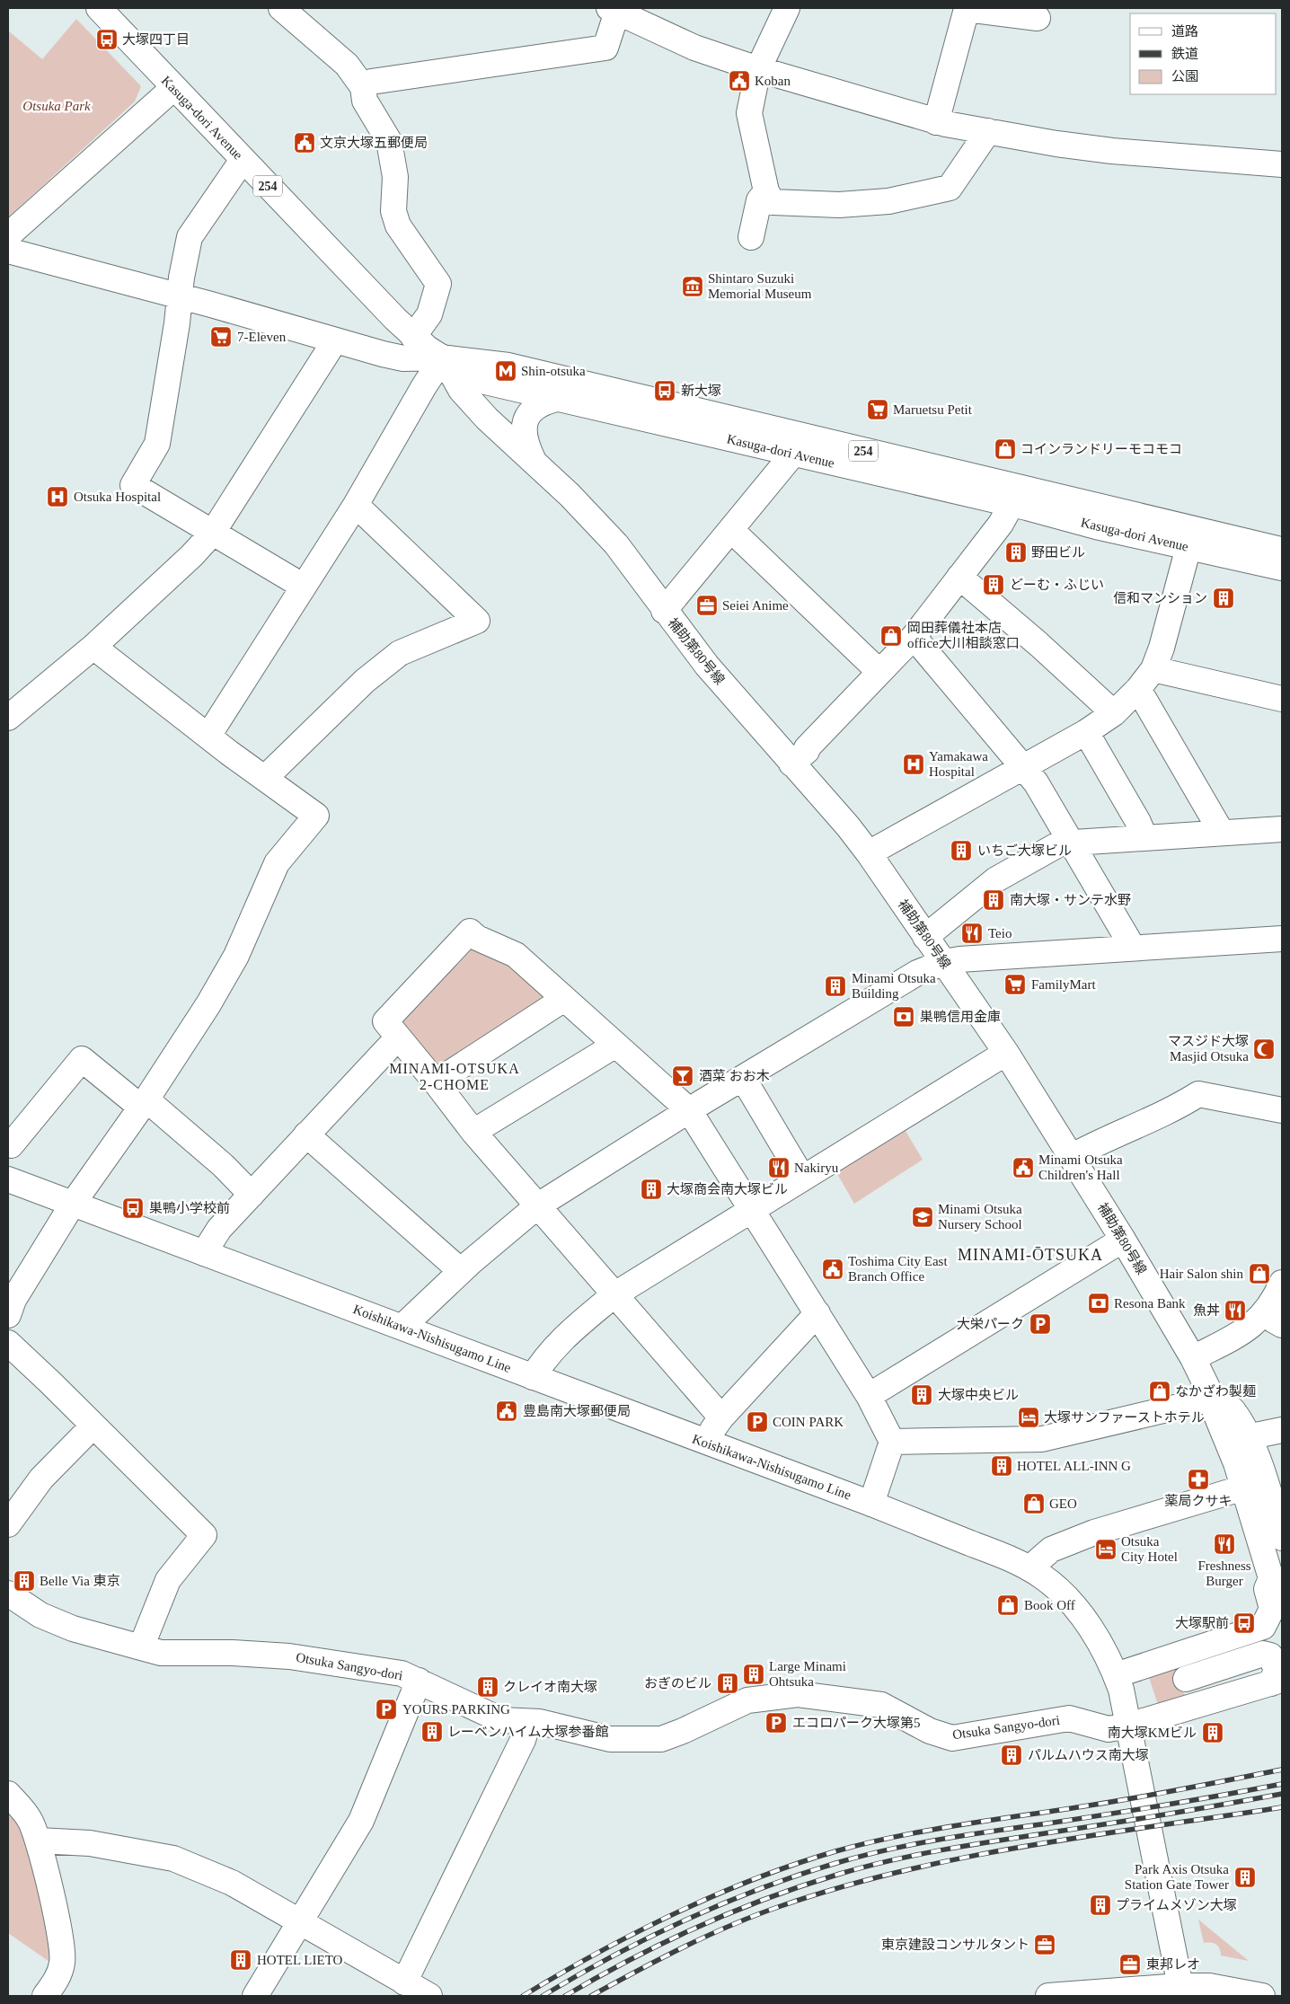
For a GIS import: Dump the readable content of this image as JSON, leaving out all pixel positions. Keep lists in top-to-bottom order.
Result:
{
  "streets": {
    "main road": [
      "Kasuga-dori Avenue",
      "254",
      "補助第80号線",
      "Koishikawa-Nishisugamo Line",
      "Otsuka Sangyo-dori"
    ]
  },
  "crossings": [
    ["Kasuga-dori Avenue", "補助第80号線"],
    ["Koishikawa-Nishisugamo Line", "Otsuka Sangyo-dori"]
  ],
  "districts": ["MINAMI-OTSUKA 2-CHOME", "MINAMI-ŌTSUKA"],
  "parks": ["Otsuka Park"],
  "places": {
    "bus stop": [
      "大塚四丁目",
      "新大塚",
      "巣鴨小学校前",
      "大塚駅前"
    ],
    "public building": [
      "Koban",
      "文京大塚五郵便局",
      "Minami Otsuka Children's Hall",
      "Toshima City East Branch Office",
      "豊島南大塚郵便局"
    ],
    "museum": ["Shintaro Suzuki Memorial Museum"],
    "supermarket": ["7-Eleven", "Maruetsu Petit", "FamilyMart"],
    "metro station": ["Shin-otsuka"],
    "shop": [
      "コインランドリーモコモコ",
      "岡田葬儀社本店 office大川相談窓口",
      "Hair Salon shin",
      "なかざわ製麺",
      "GEO",
      "Book Off"
    ],
    "hospital": ["Otsuka Hospital", "Yamakawa Hospital"],
    "building": [
      "野田ビル",
      "どーむ・ふじい",
      "信和マンション",
      "いちご大塚ビル",
      "南大塚・サンテ水野",
      "Minami Otsuka Building",
      "大塚商会南大塚ビル",
      "大塚中央ビル",
      "HOTEL ALL-INN G",
      "Belle Via 東京",
      "Large Minami Ohtsuka",
      "おぎのビル",
      "クレイオ南大塚",
      "レーベンハイム大塚参番館",
      "南大塚KMビル",
      "パルムハウス南大塚",
      "Park Axis Otsuka Station Gate Tower",
      "プライムメゾン大塚",
      "HOTEL LIETO"
    ],
    "office": ["Seiei Anime", "東京建設コンサルタント", "東邦レオ"],
    "restaurant": [
      "Teio",
      "Nakiryu",
      "魚丼",
      "Freshness Burger"
    ],
    "bank": ["巣鴨信用金庫", "Resona Bank"],
    "mosque": ["マスジド大塚 Masjid Otsuka"],
    "bar": ["酒菜 おお木"],
    "school or university": ["Minami Otsuka Nursery School"],
    "parking": [
      "大栄パーク",
      "COIN PARK",
      "YOURS PARKING",
      "エコロパーク大塚第5"
    ],
    "hotel": ["大塚サンファーストホテル", "Otsuka City Hotel"],
    "pharmacy": ["薬局クサキ"]
  },
  "legend": ["道路", "鉄道", "公園"]
}
